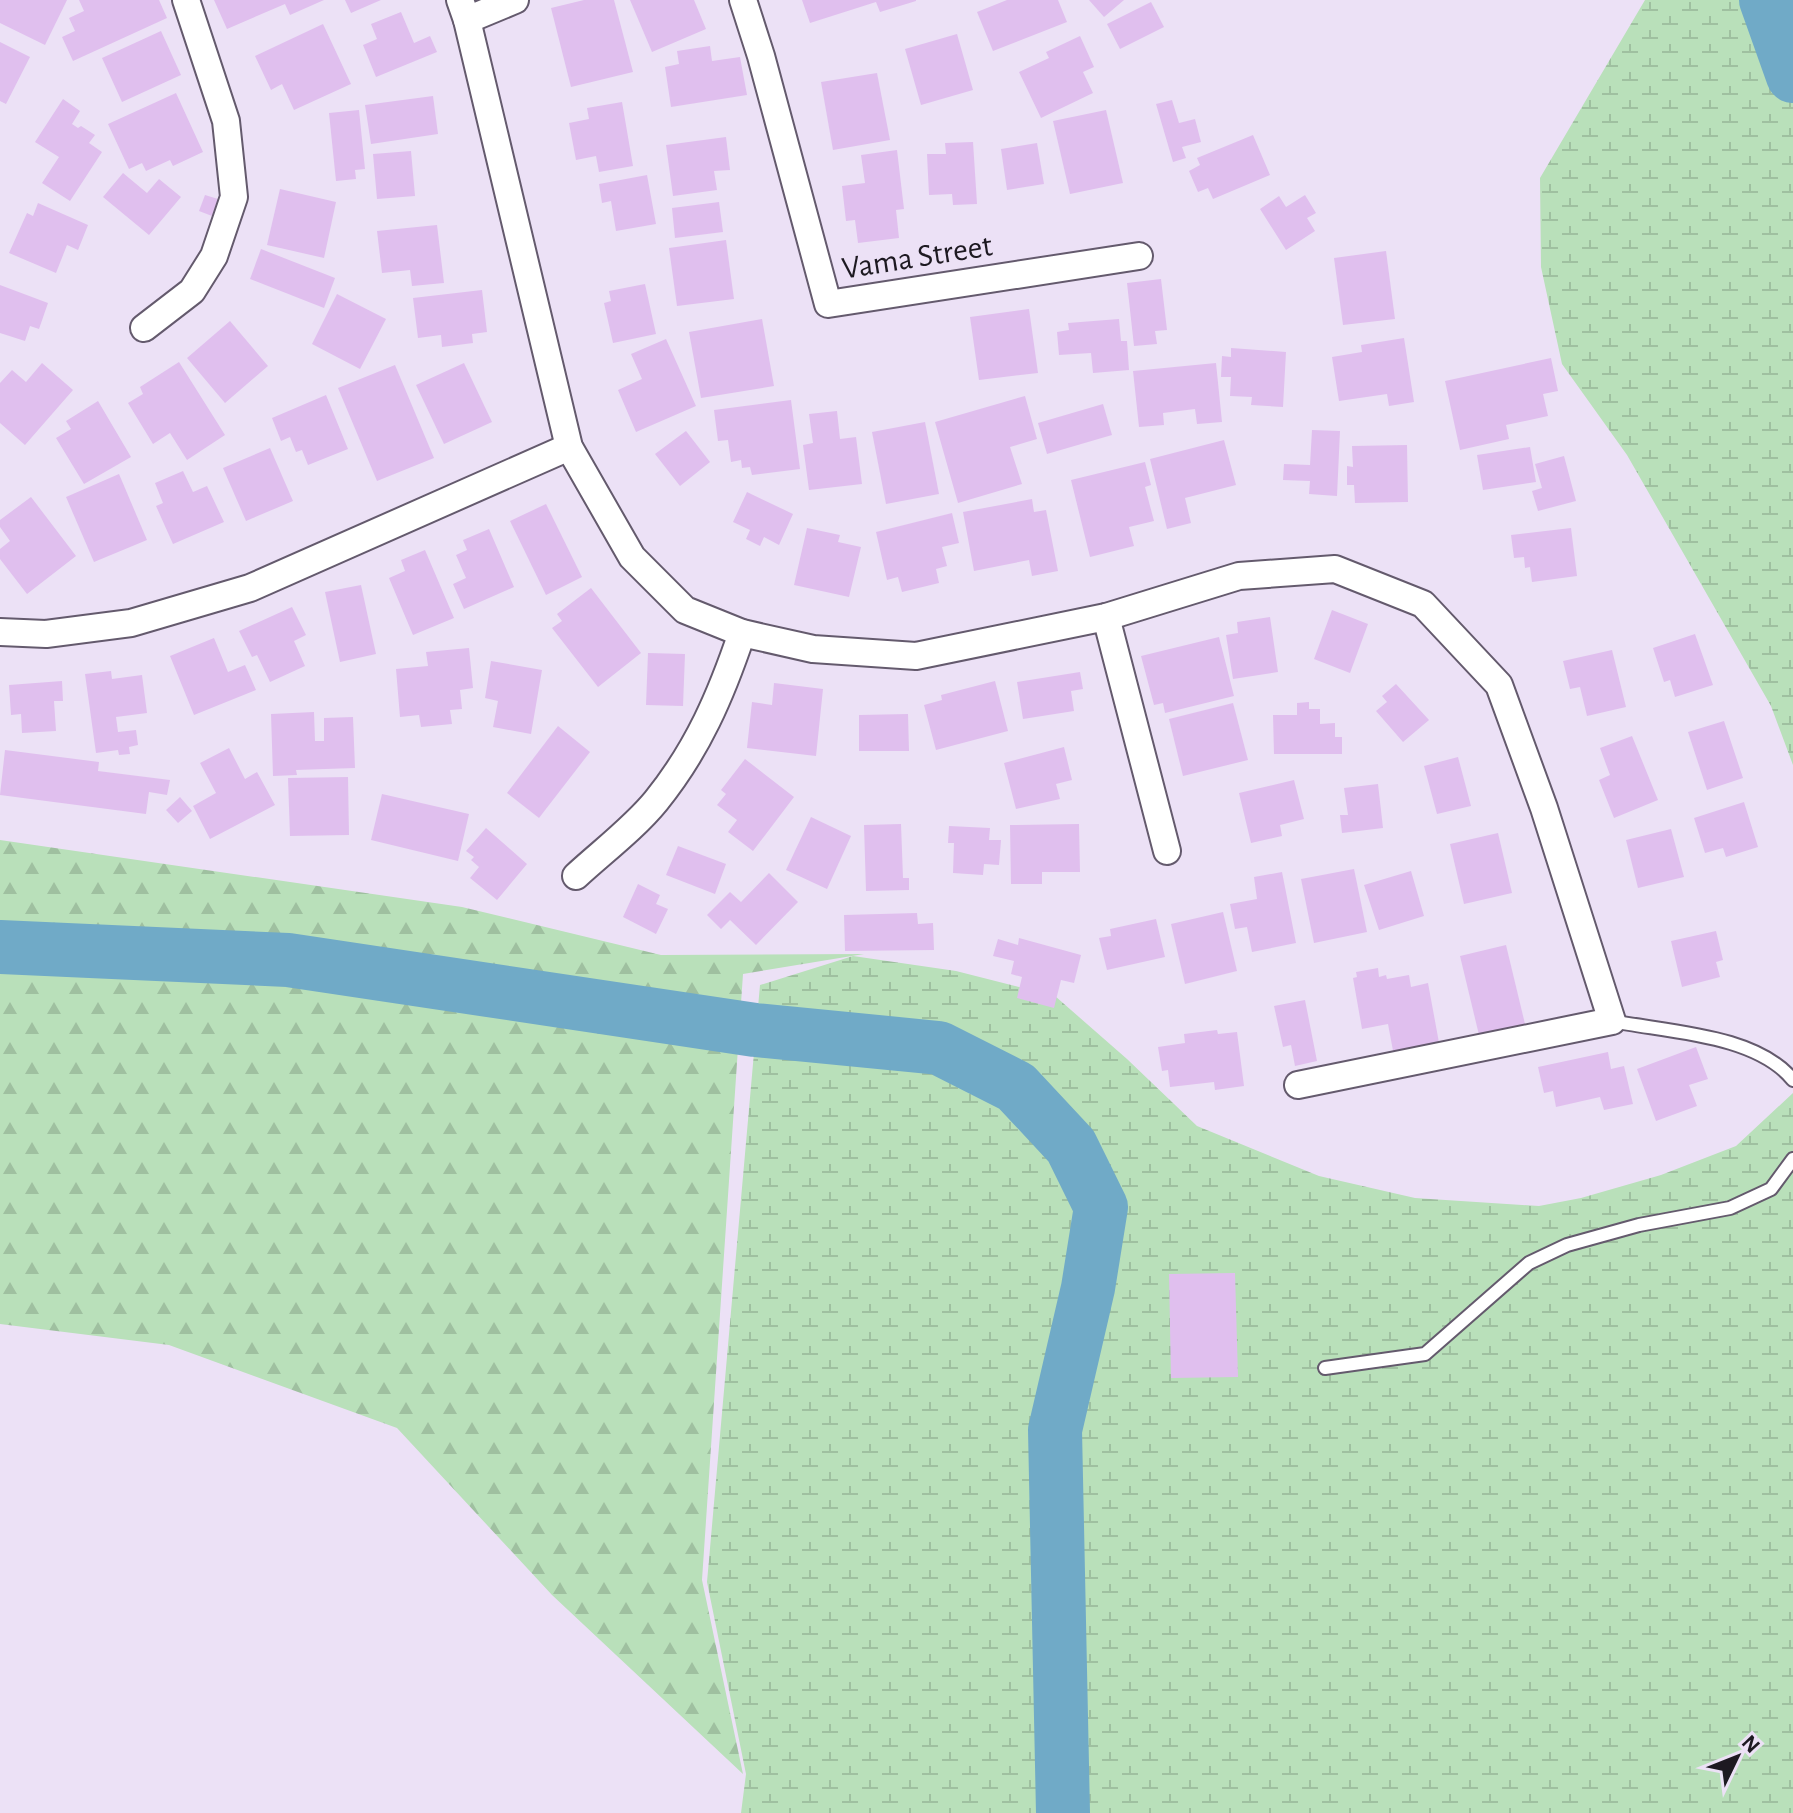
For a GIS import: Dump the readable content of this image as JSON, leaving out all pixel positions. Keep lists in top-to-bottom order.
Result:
{
  "streets": {
    "street": ["Vama Street"]
  },
  "north": "top right"
}
